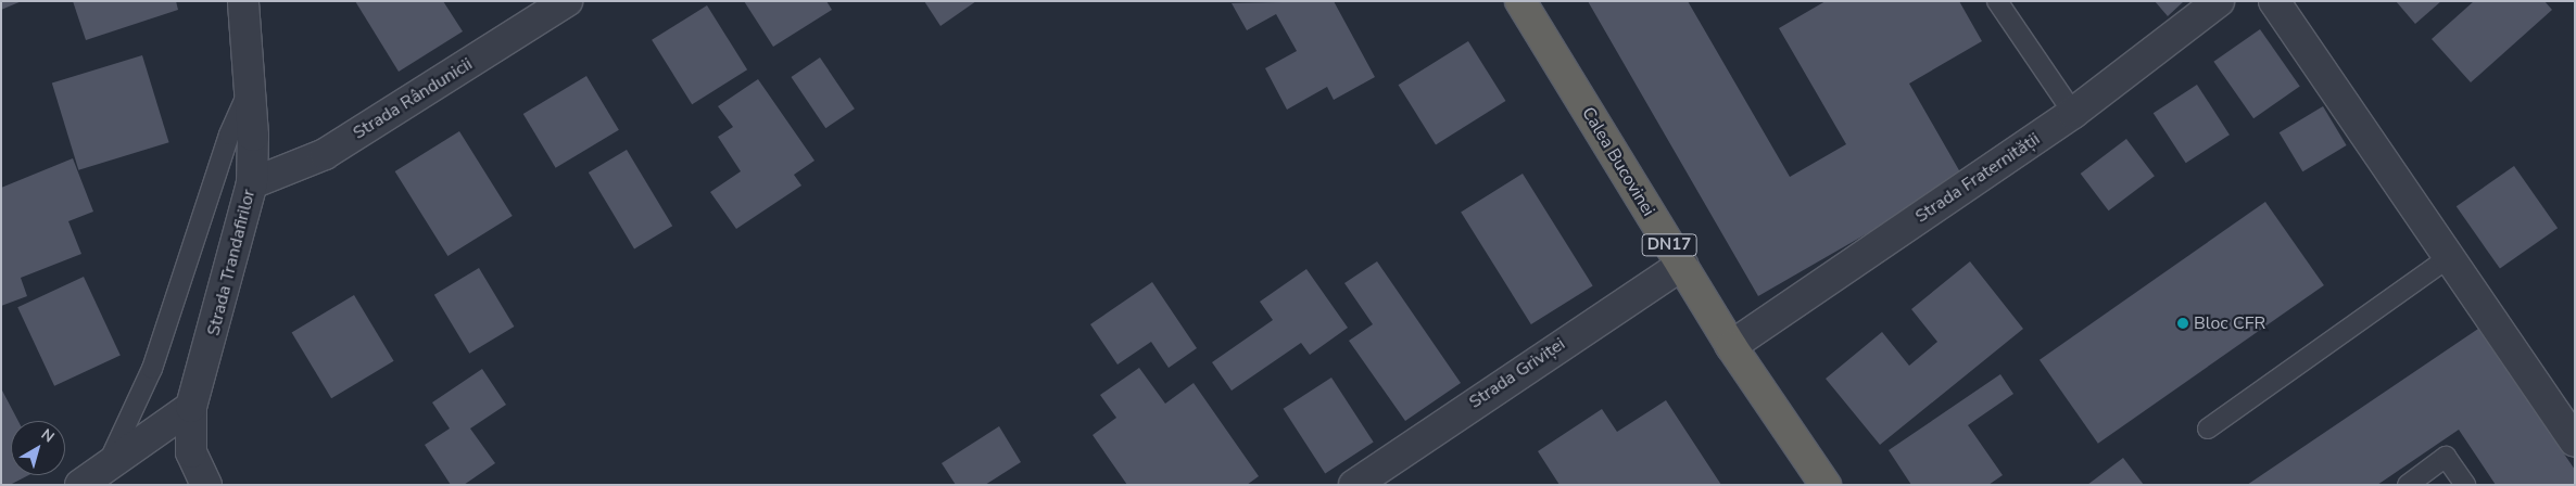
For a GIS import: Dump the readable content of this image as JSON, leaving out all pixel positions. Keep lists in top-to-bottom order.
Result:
{
  "streets": {
    "highway": ["Calea Bucovinei", "DN17"],
    "street": [
      "Strada Rândunicii",
      "Strada Fraternității",
      "Strada Trandafirilor",
      "Strada Griviței"
    ]
  },
  "crossings": [
    ["Strada Rândunicii", "Strada Trandafirilor"],
    ["Calea Bucovinei", "Strada Fraternității"],
    ["Calea Bucovinei", "Strada Griviței"]
  ],
  "places": ["Bloc CFR"],
  "north": "top right"
}
